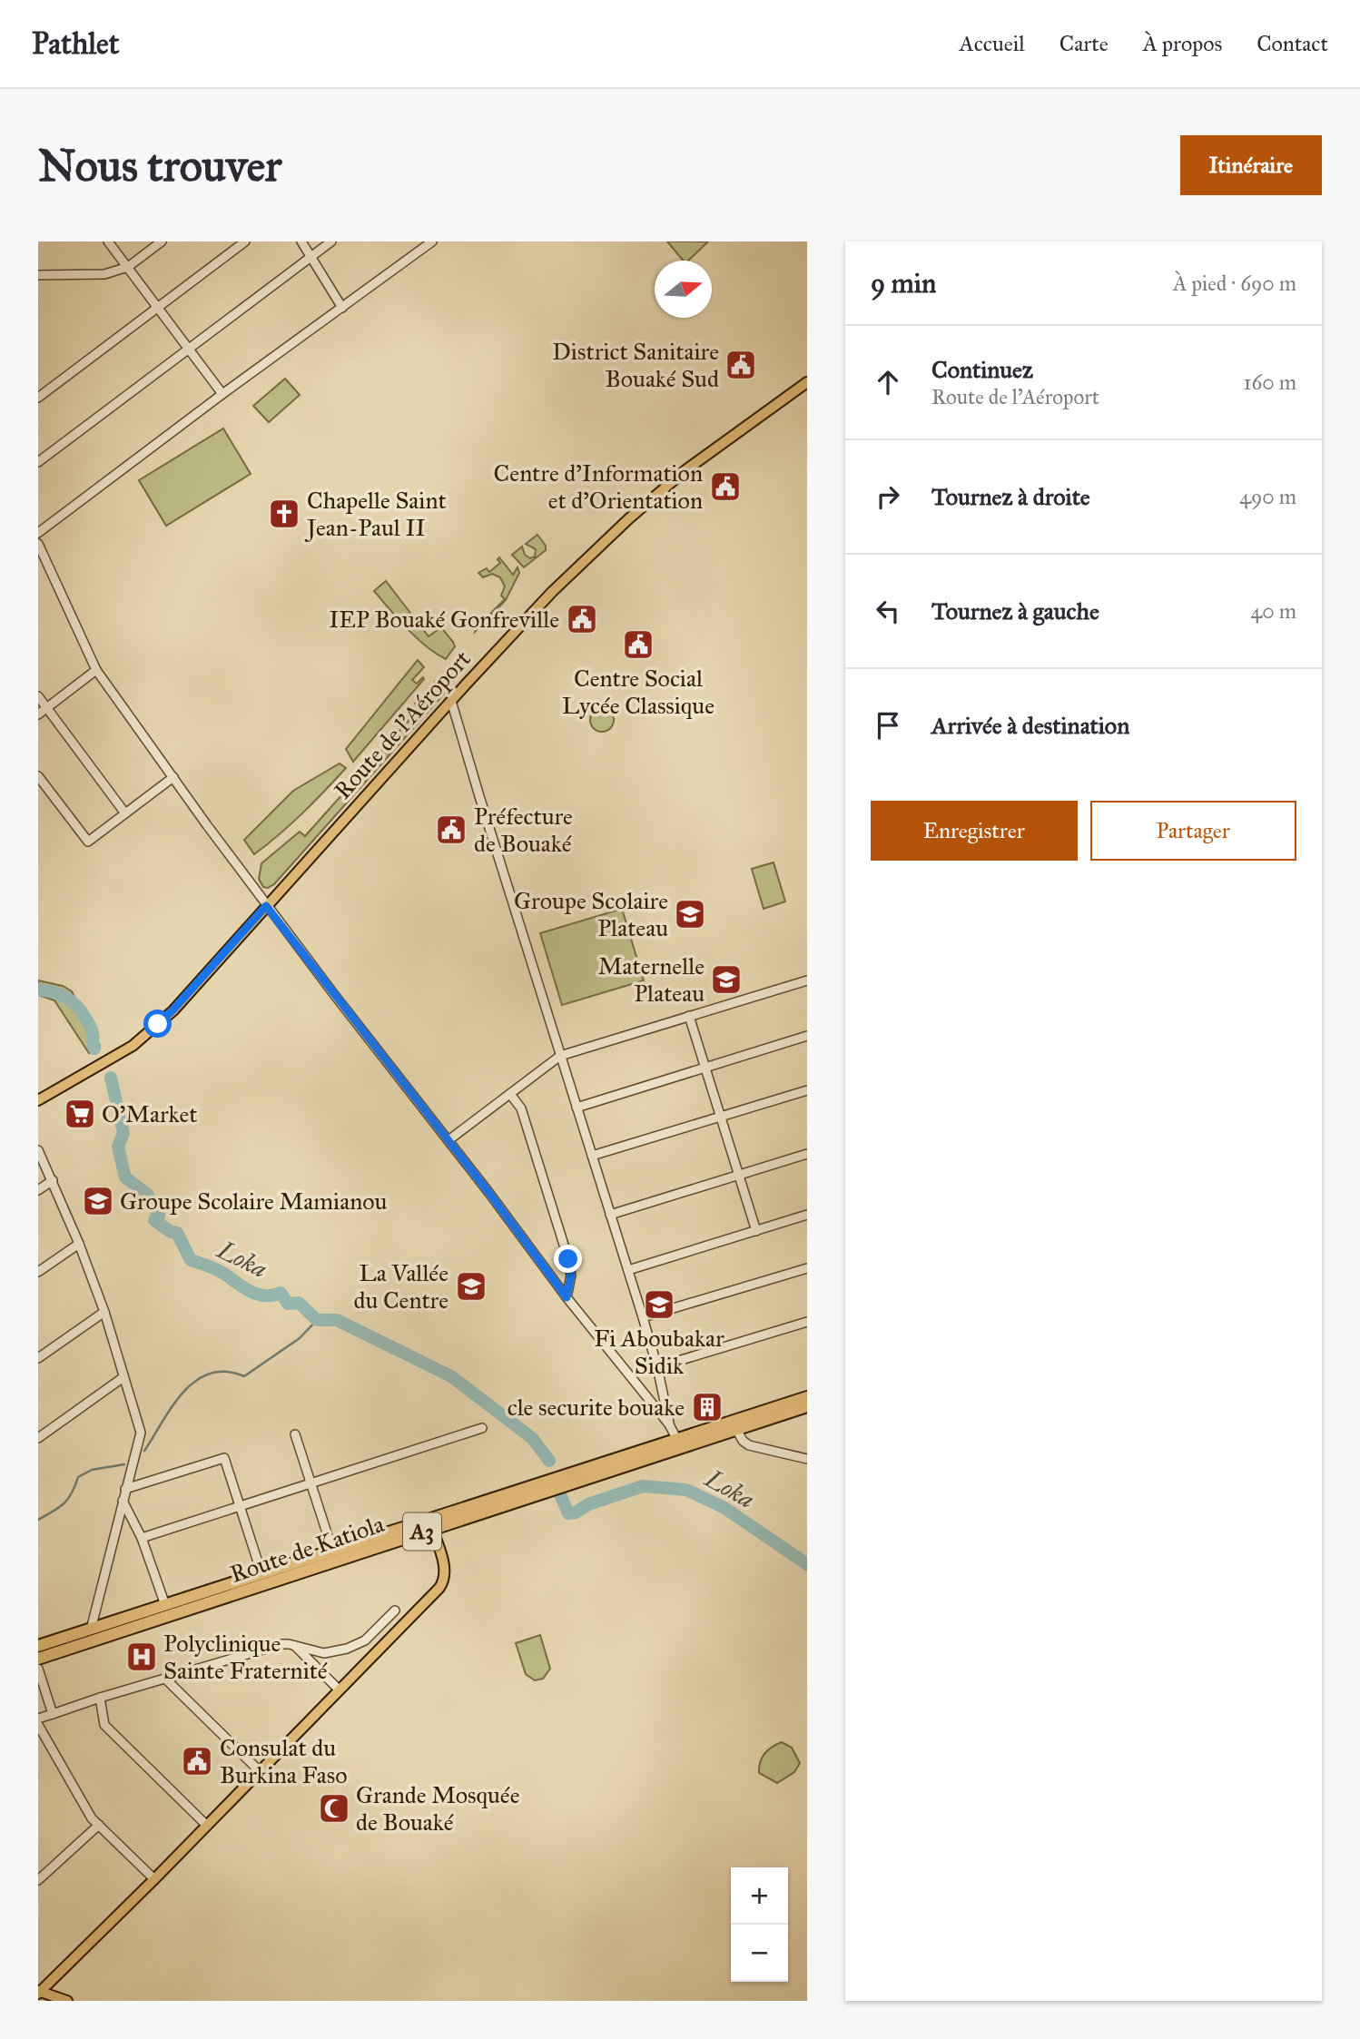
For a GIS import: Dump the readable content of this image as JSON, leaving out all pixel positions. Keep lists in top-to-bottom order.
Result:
{
  "streets": {
    "highway": ["A3", "Route de Katiola"],
    "main road": ["Route de l'Aéroport"]
  },
  "water": ["Loka"],
  "places": {
    "public building": [
      "District Sanitaire Bouaké Sud",
      "Centre d'Information et d'Orientation",
      "IEP Bouaké Gonfreville",
      "Centre Social Lycée Classique",
      "Préfecture de Bouaké",
      "Consulat du Burkina Faso"
    ],
    "church": ["Chapelle Saint Jean-Paul II"],
    "school or university": [
      "Groupe Scolaire Plateau",
      "Maternelle Plateau",
      "Groupe Scolaire Mamianou",
      "La Vallée du Centre",
      "Fi Aboubakar Sidik"
    ],
    "supermarket": ["O'Market"],
    "building": ["cle securite bouake"],
    "hospital": ["Polyclinique Sainte Fraternité"],
    "mosque": ["Grande Mosquée de Bouaké"]
  },
  "north": "right",
  "page": {
    "header": "Pathlet",
    "nav": [
      "Accueil",
      "Carte",
      "À propos",
      "Contact"
    ],
    "buttons": [
      "Itinéraire",
      ["Enregistrer", "Partager"]
    ],
    "title": "Nous trouver",
    "heading": ["9 min", "À pied · 690 m"],
    "list": [
      ["Continuez", "Route de l'Aéroport", "160 m"],
      ["Tournez à droite", "490 m"],
      ["Tournez à gauche", "40 m"],
      "Arrivée à destination"
    ],
    "map_buttons": ["+", "−"]
  }
}
